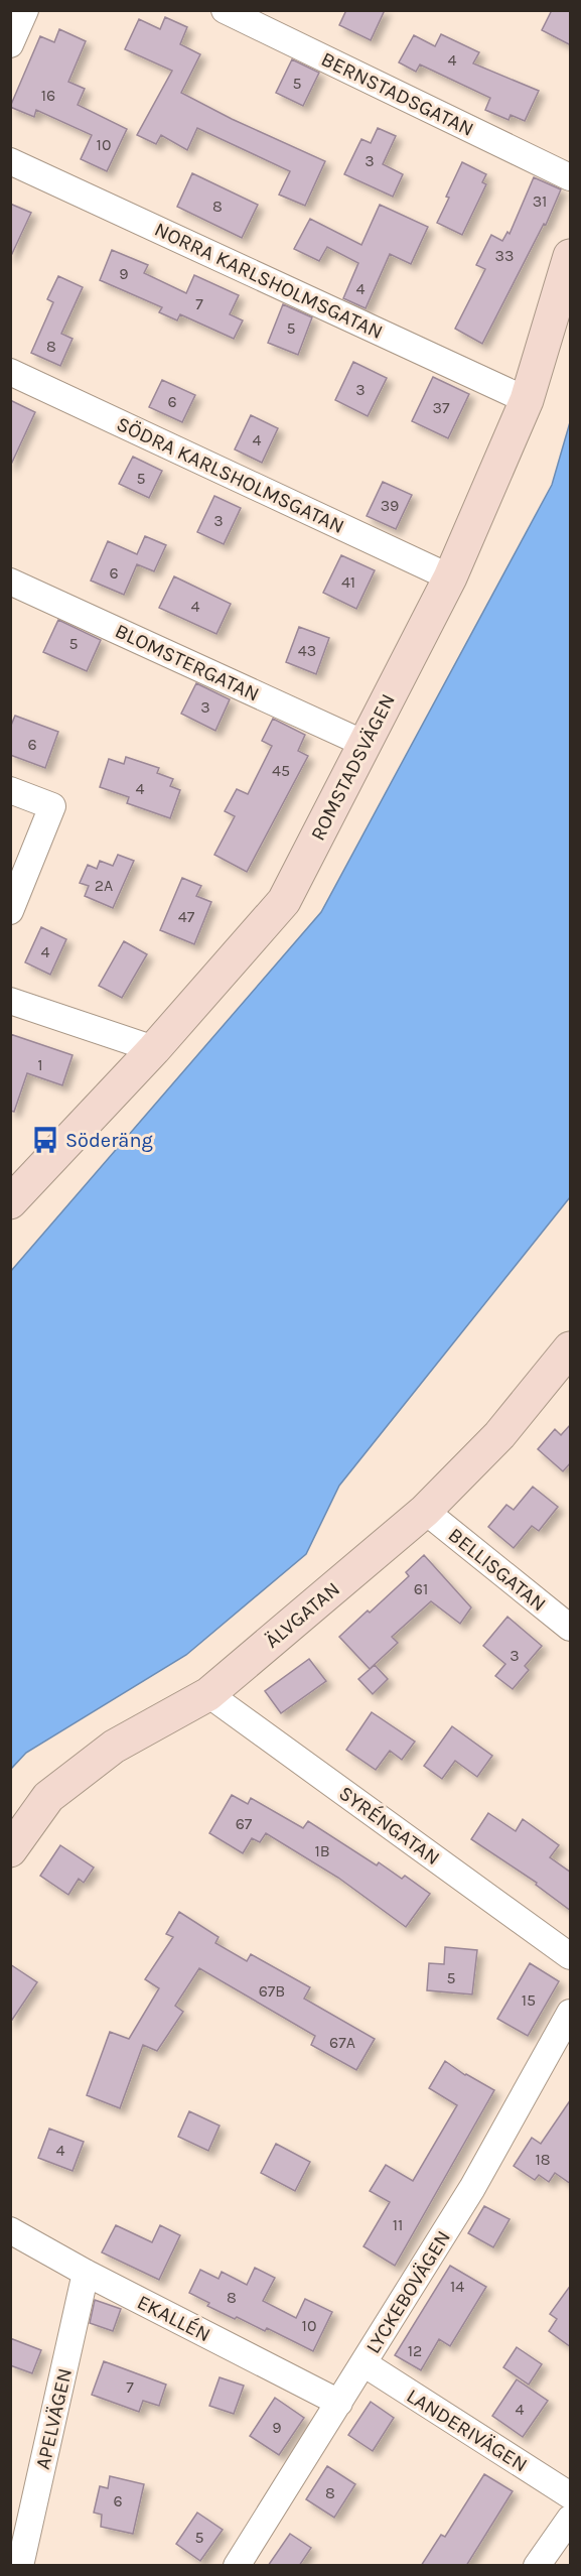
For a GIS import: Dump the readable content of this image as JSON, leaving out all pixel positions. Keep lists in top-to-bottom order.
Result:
{
  "streets": {
    "street": [
      "BERNSTADSGATAN",
      "NORRA KARLSHOLMSGATAN",
      "SÖDRA KARLSHOLMSGATAN",
      "BLOMSTERGATAN",
      "ROMSTADSVÄGEN",
      "BELLISGATAN",
      "ÄLVGATAN",
      "SYRÉNGATAN",
      "LYCKEBOVÄGEN",
      "EKALLÉN",
      "APELVÄGEN",
      "LANDERIVÄGEN"
    ]
  },
  "crossings": [
    ["NORRA KARLSHOLMSGATAN", "ROMSTADSVÄGEN"],
    ["SÖDRA KARLSHOLMSGATAN", "ROMSTADSVÄGEN"],
    ["BLOMSTERGATAN", "ROMSTADSVÄGEN"],
    ["BELLISGATAN", "ÄLVGATAN"],
    ["ÄLVGATAN", "SYRÉNGATAN"],
    ["LYCKEBOVÄGEN", "EKALLÉN"],
    ["LYCKEBOVÄGEN", "LANDERIVÄGEN"],
    ["EKALLÉN", "APELVÄGEN"]
  ],
  "places": {
    "bus stop": ["Söderäng"]
  },
  "house_numbers": [
    "4",
    "5",
    "16",
    "10",
    "3",
    "31",
    "8",
    "33",
    "9",
    "4",
    "7",
    "5",
    "8",
    "3",
    "6",
    "37",
    "4",
    "5",
    "39",
    "3",
    "6",
    "41",
    "4",
    "5",
    "43",
    "3",
    "6",
    "45",
    "4",
    "2A",
    "47",
    "4",
    "1",
    "61",
    "3",
    "67",
    "1B",
    "5",
    "67B",
    "15",
    "67A",
    "4",
    "18",
    "11",
    "14",
    "8",
    "10",
    "12",
    "7",
    "4",
    "9",
    "8",
    "6",
    "5"
  ]
}
